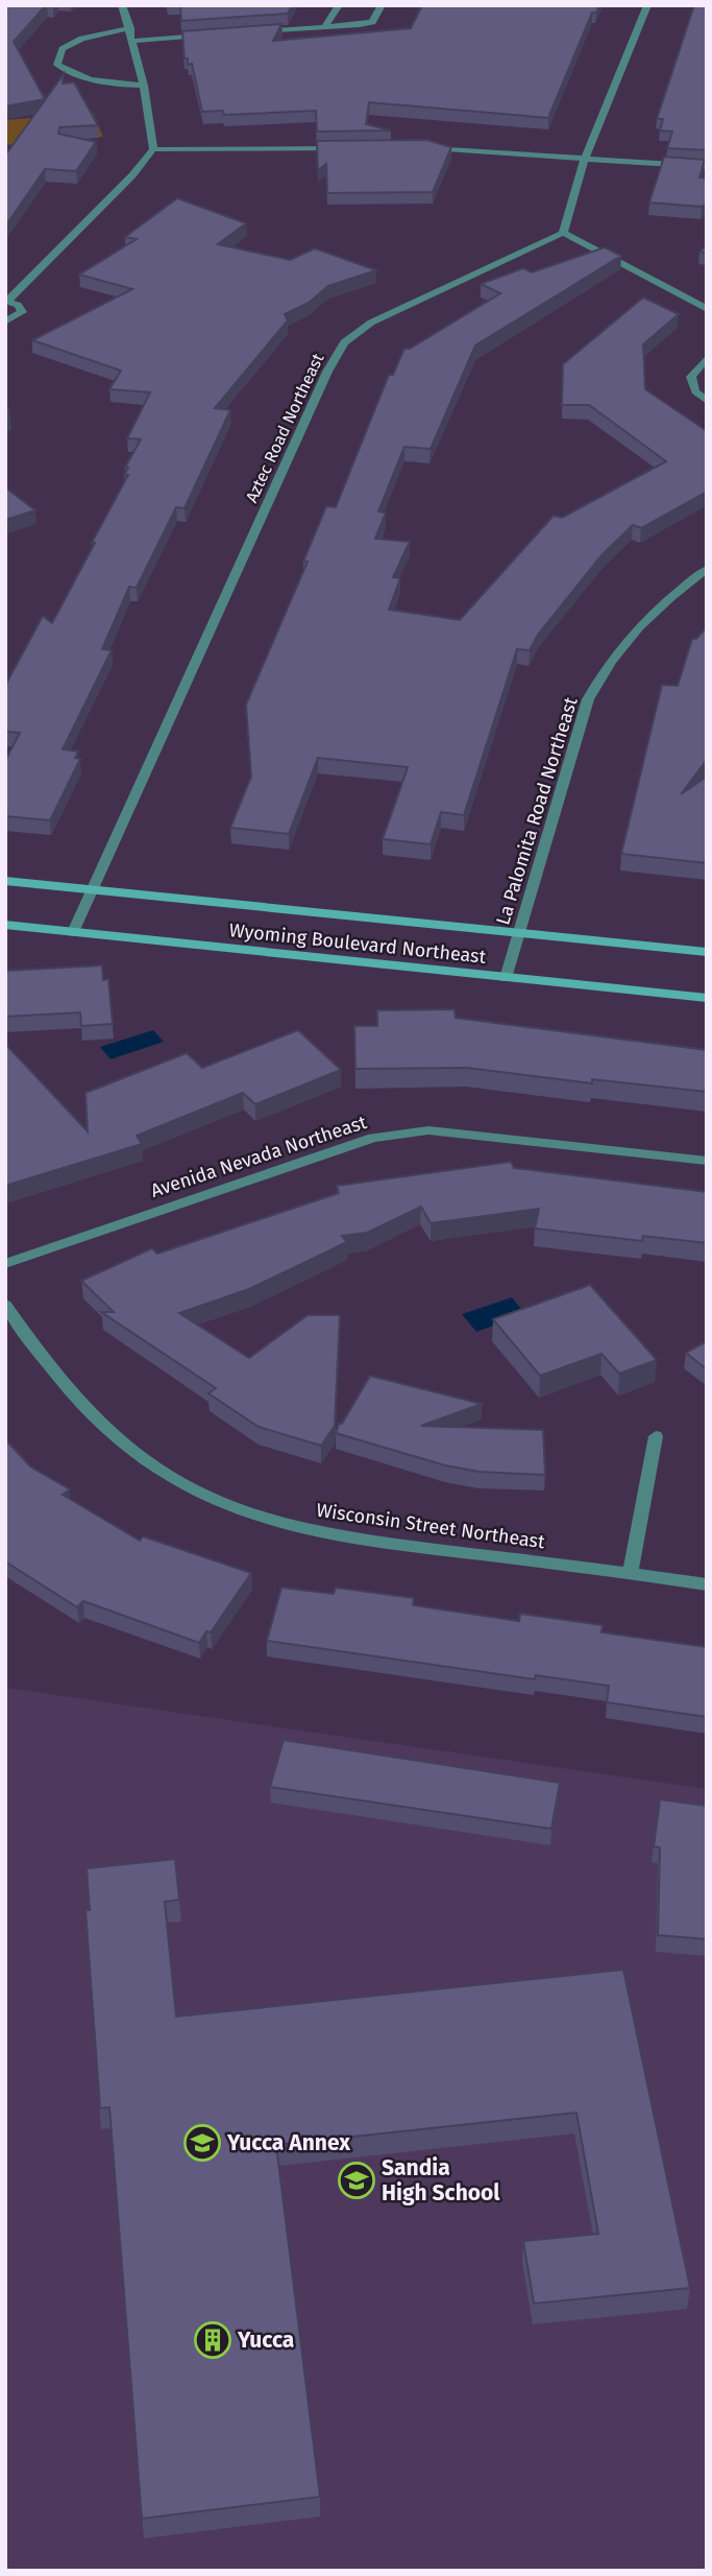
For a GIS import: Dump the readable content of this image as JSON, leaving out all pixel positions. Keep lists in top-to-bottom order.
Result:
{
  "streets": {
    "main road": ["Wyoming Boulevard Northeast"],
    "street": [
      "Aztec Road Northeast",
      "La Palomita Road Northeast",
      "Avenida Nevada Northeast",
      "Wisconsin Street Northeast"
    ]
  },
  "crossings": [
    ["Aztec Road Northeast", "Wyoming Boulevard Northeast"],
    ["La Palomita Road Northeast", "Wyoming Boulevard Northeast"]
  ],
  "places": {
    "school or university": ["Yucca Annex", "Sandia High School"],
    "building": ["Yucca"]
  }
}
